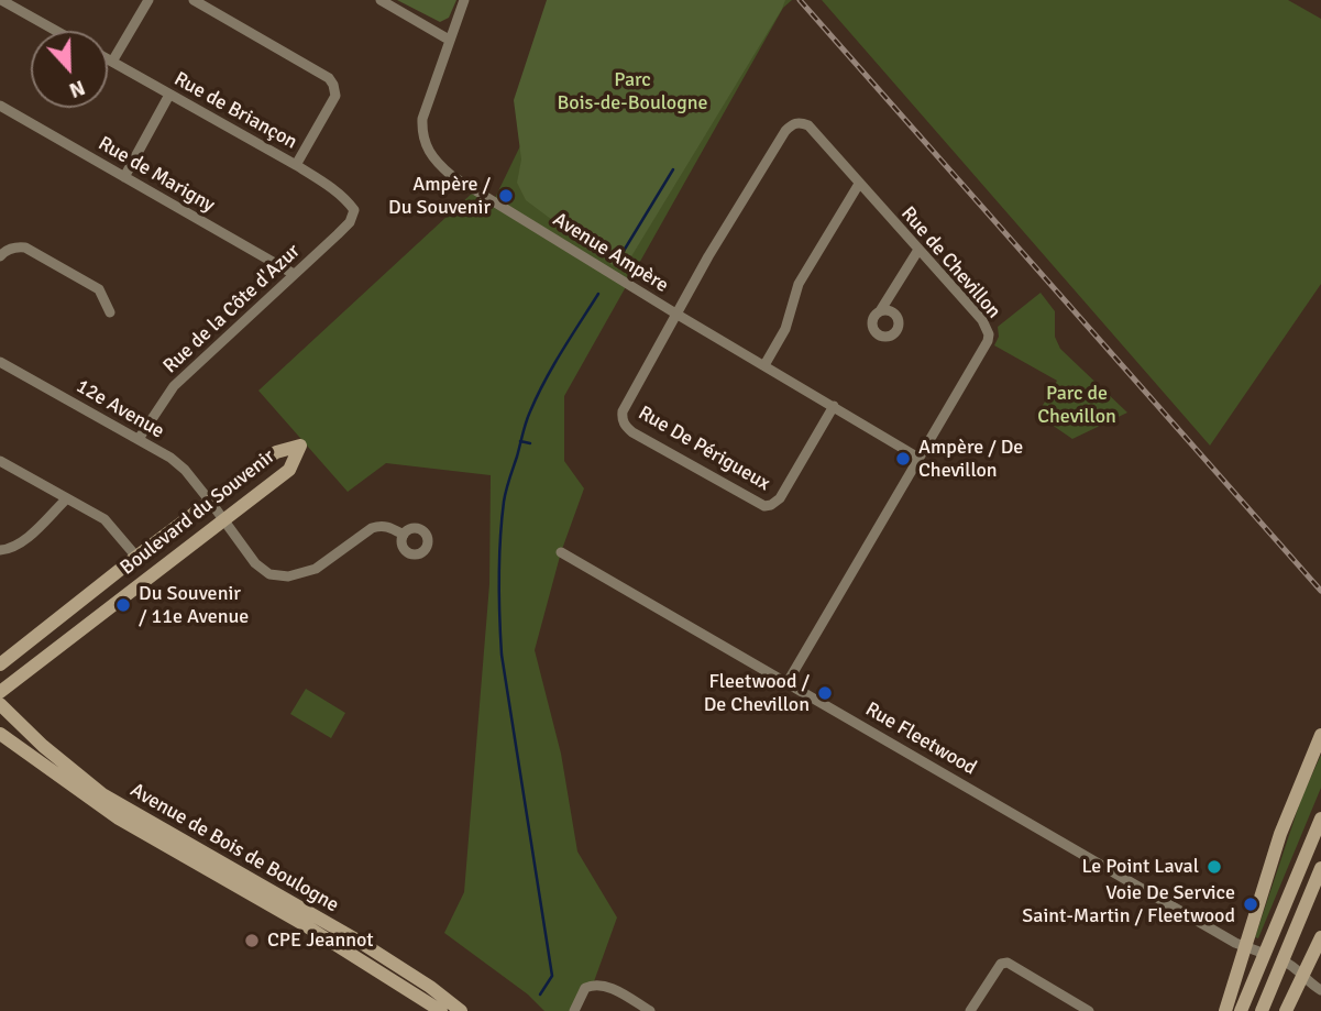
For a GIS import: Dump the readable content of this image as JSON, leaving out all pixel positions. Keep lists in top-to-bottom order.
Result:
{
  "streets": {
    "street": [
      "Rue de Briançon",
      "Rue de Marigny",
      "Avenue Ampère",
      "Rue de Chevillon",
      "Rue de la Côte d'Azur",
      "12e Avenue",
      "Rue De Périgueux",
      "Boulevard du Souvenir",
      "Rue Fleetwood",
      "Avenue de Bois de Boulogne"
    ]
  },
  "crossings": [
    ["Rue de Briançon", "Rue de la Côte d'Azur"],
    ["Rue de Marigny", "Rue de la Côte d'Azur"],
    ["Avenue Ampère", "Rue de Chevillon"],
    ["Avenue Ampère", "Rue De Périgueux"],
    ["Rue de Chevillon", "Rue De Périgueux"],
    ["Rue de Chevillon", "Rue Fleetwood"],
    ["Rue de la Côte d'Azur", "12e Avenue"],
    ["12e Avenue", "Boulevard du Souvenir"]
  ],
  "parks": ["Parc Bois-de-Boulogne", "Parc de Chevillon"],
  "places": [
    "Ampère / Du Souvenir",
    "Ampère / De Chevillon",
    "Du Souvenir / 11e Avenue",
    "Fleetwood / De Chevillon",
    "Le Point Laval",
    "Voie De Service Saint-Martin / Fleetwood",
    "CPE Jeannot"
  ],
  "north": "bottom"
}
